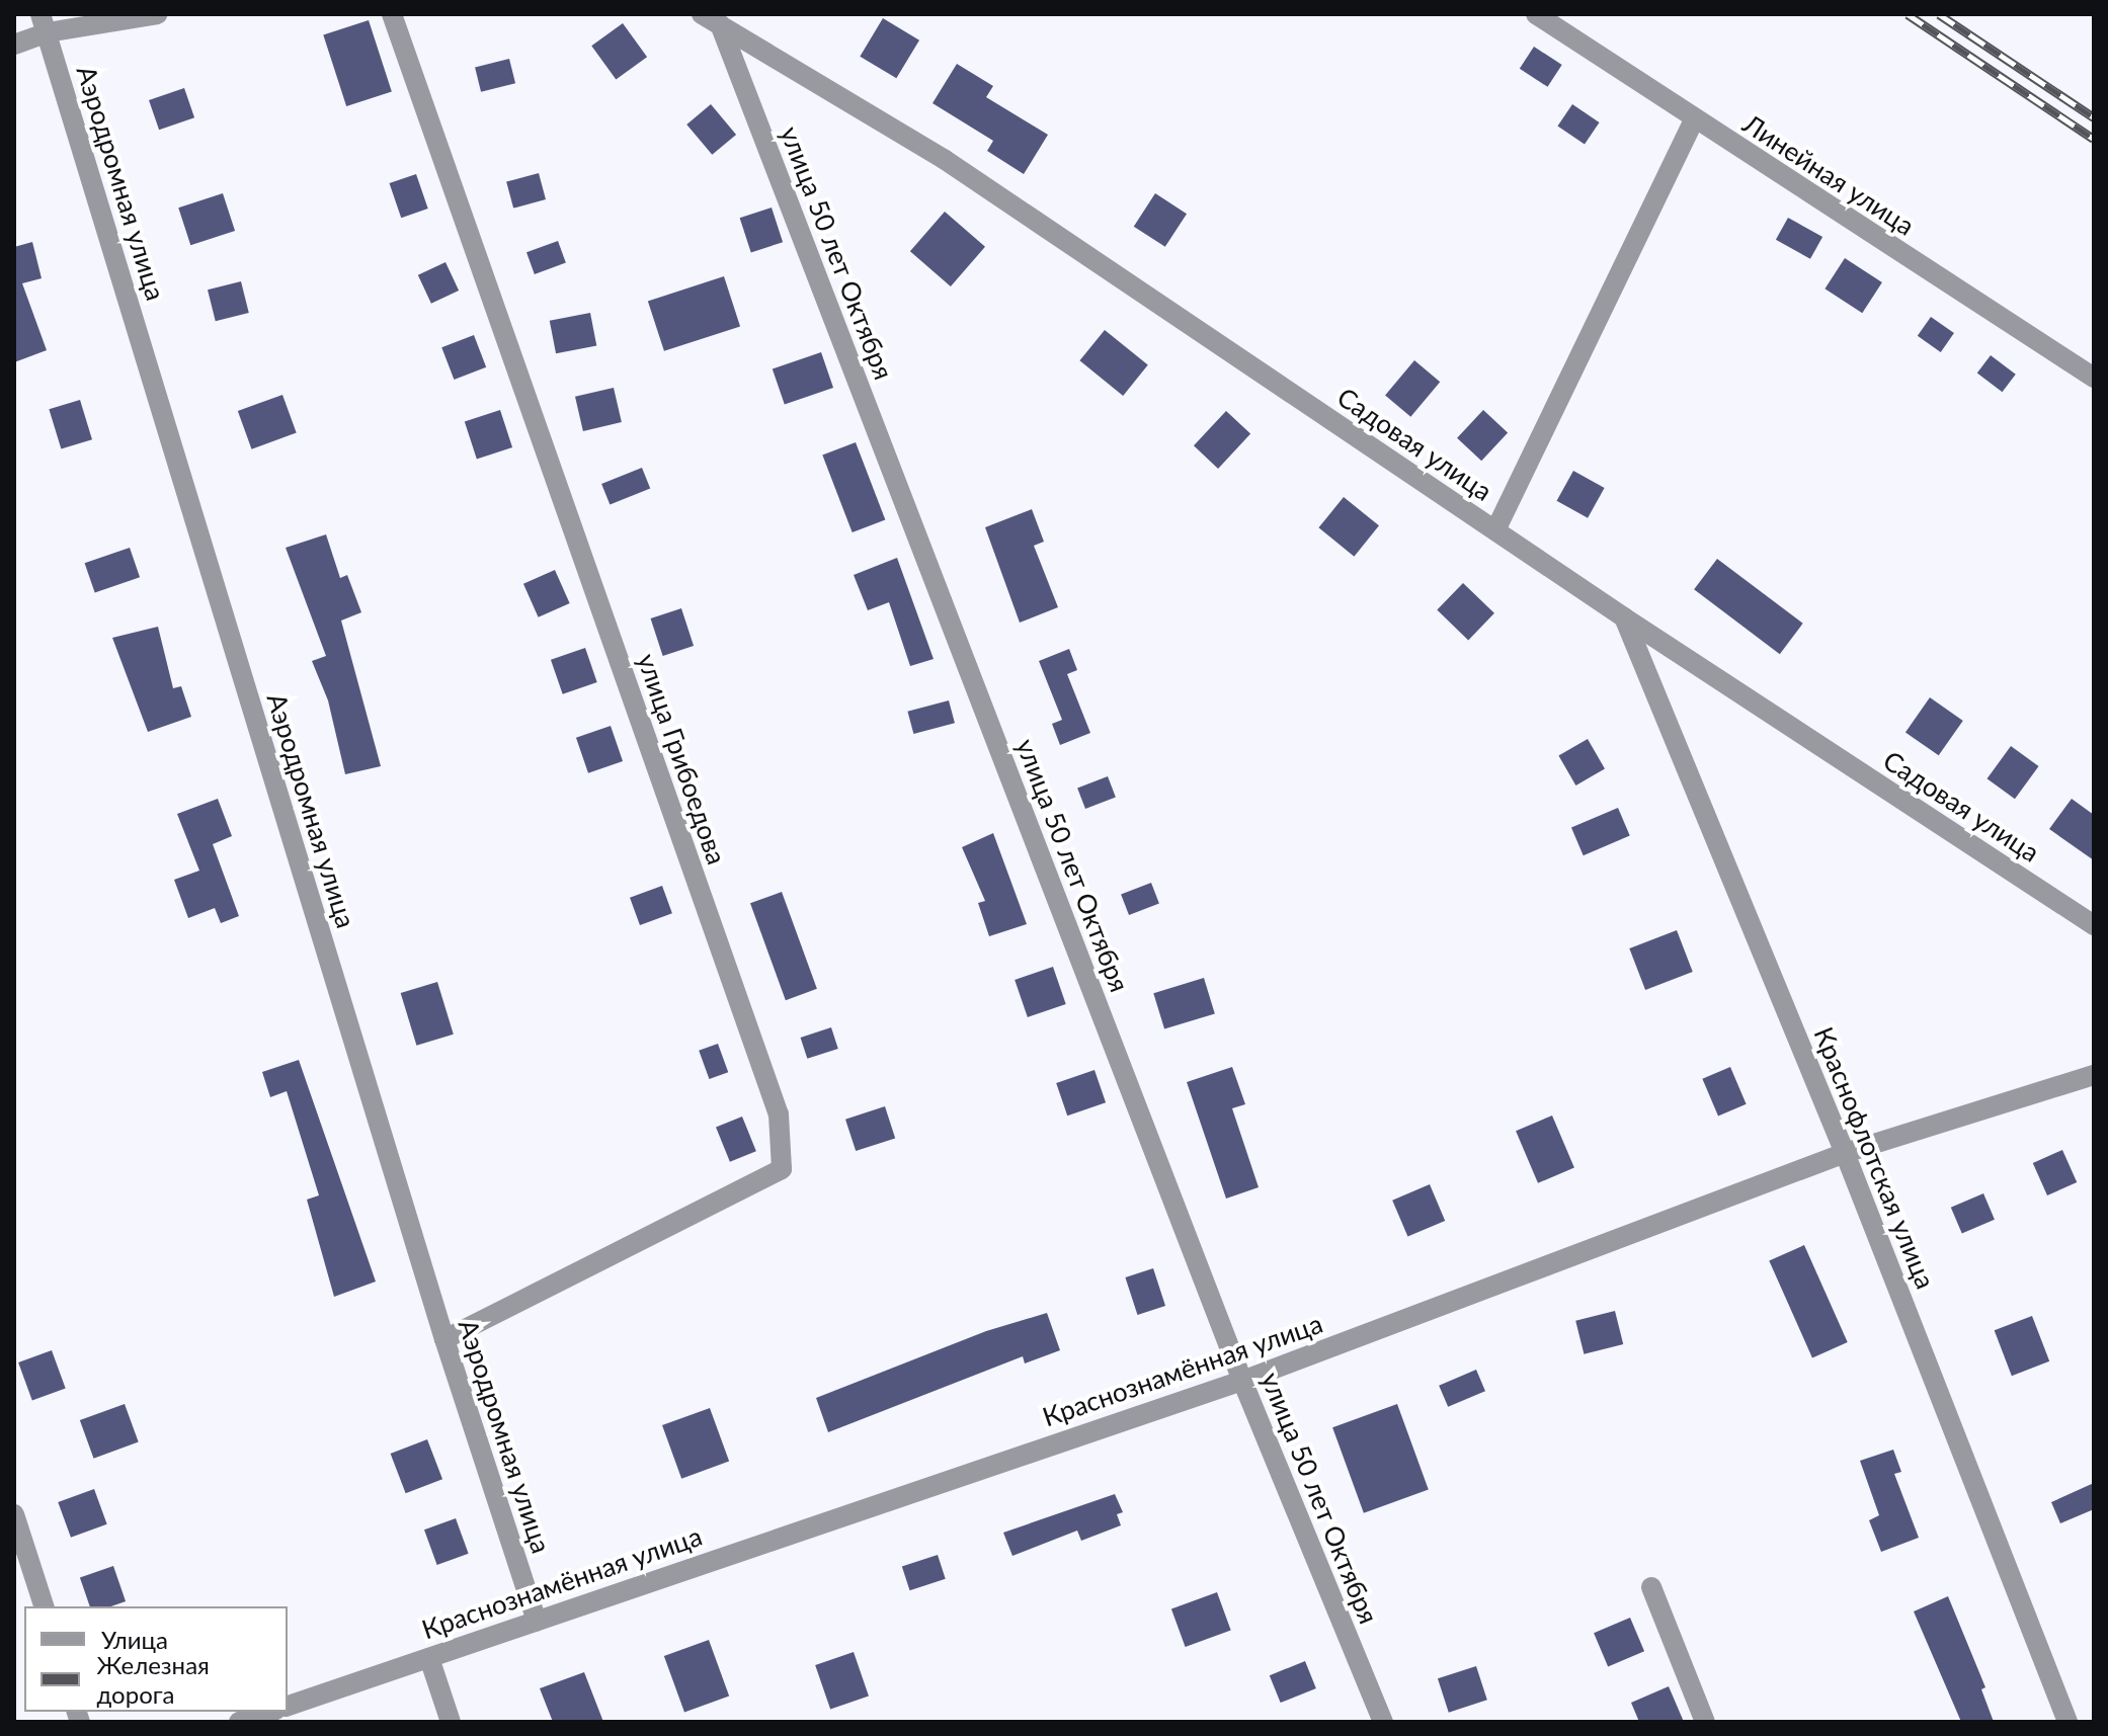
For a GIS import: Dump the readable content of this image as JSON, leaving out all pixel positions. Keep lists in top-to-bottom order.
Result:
{
  "streets": {
    "street": [
      "Линейная улица",
      "Аэродромная улица",
      "улица 50 лет Октября",
      "Садовая улица",
      "улица Грибоедова",
      "Краснофлотская улица",
      "Краснознамённая улица"
    ]
  },
  "crossings": [
    ["Аэродромная улица", "улица Грибоедова"],
    ["Аэродромная улица", "Краснознамённая улица"],
    ["улица 50 лет Октября", "Садовая улица"],
    ["улица 50 лет Октября", "Краснознамённая улица"],
    ["Садовая улица", "Краснофлотская улица"],
    ["Краснофлотская улица", "Краснознамённая улица"]
  ],
  "legend": ["Улица", "Железная дорога"]
}
